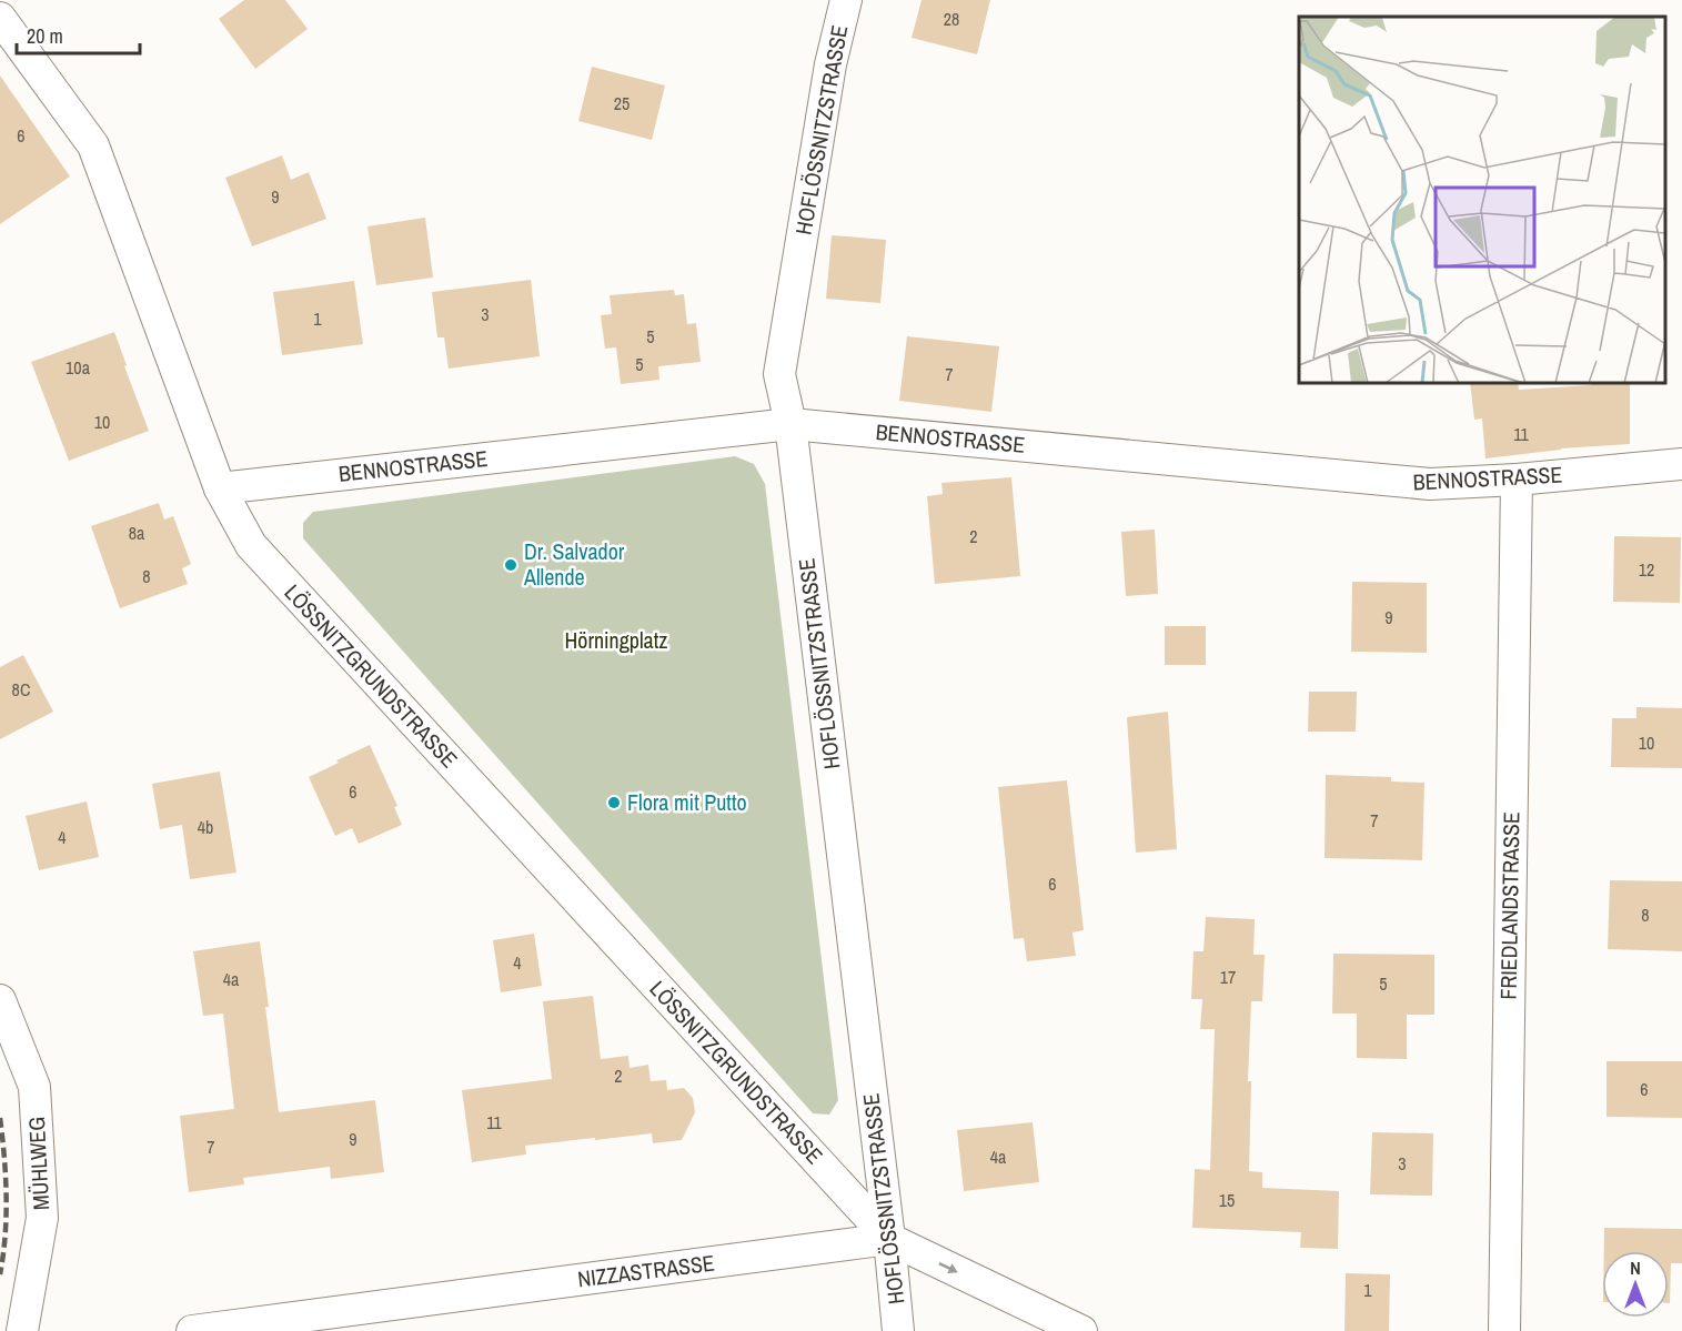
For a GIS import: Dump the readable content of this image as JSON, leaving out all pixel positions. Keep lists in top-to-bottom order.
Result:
{
  "streets": {
    "street": [
      "HOFLÖSSNITZSTRASSE",
      "BENNOSTRASSE",
      "LÖSSNITZGRUNDSTRASSE",
      "FRIEDLANDSTRASSE",
      "MÜHLWEG",
      "NIZZASTRASSE"
    ]
  },
  "crossings": [
    ["HOFLÖSSNITZSTRASSE", "BENNOSTRASSE"],
    ["HOFLÖSSNITZSTRASSE", "LÖSSNITZGRUNDSTRASSE"],
    ["HOFLÖSSNITZSTRASSE", "NIZZASTRASSE"],
    ["BENNOSTRASSE", "LÖSSNITZGRUNDSTRASSE"],
    ["BENNOSTRASSE", "FRIEDLANDSTRASSE"],
    ["LÖSSNITZGRUNDSTRASSE", "NIZZASTRASSE"]
  ],
  "parks": ["Hörningplatz"],
  "places": ["Dr. Salvador Allende", "Flora mit Putto"],
  "house_numbers": [
    "28",
    "25",
    "6",
    "9",
    "3",
    "1",
    "5",
    "5",
    "10a",
    "7",
    "10",
    "11",
    "8a",
    "2",
    "12",
    "8",
    "9",
    "8C",
    "10",
    "6",
    "7",
    "4b",
    "4",
    "6",
    "8",
    "4",
    "17",
    "4a",
    "5",
    "2",
    "6",
    "11",
    "9",
    "7",
    "4a",
    "3",
    "15",
    "1"
  ],
  "scale_bar": "20 m",
  "north": "top"
}
